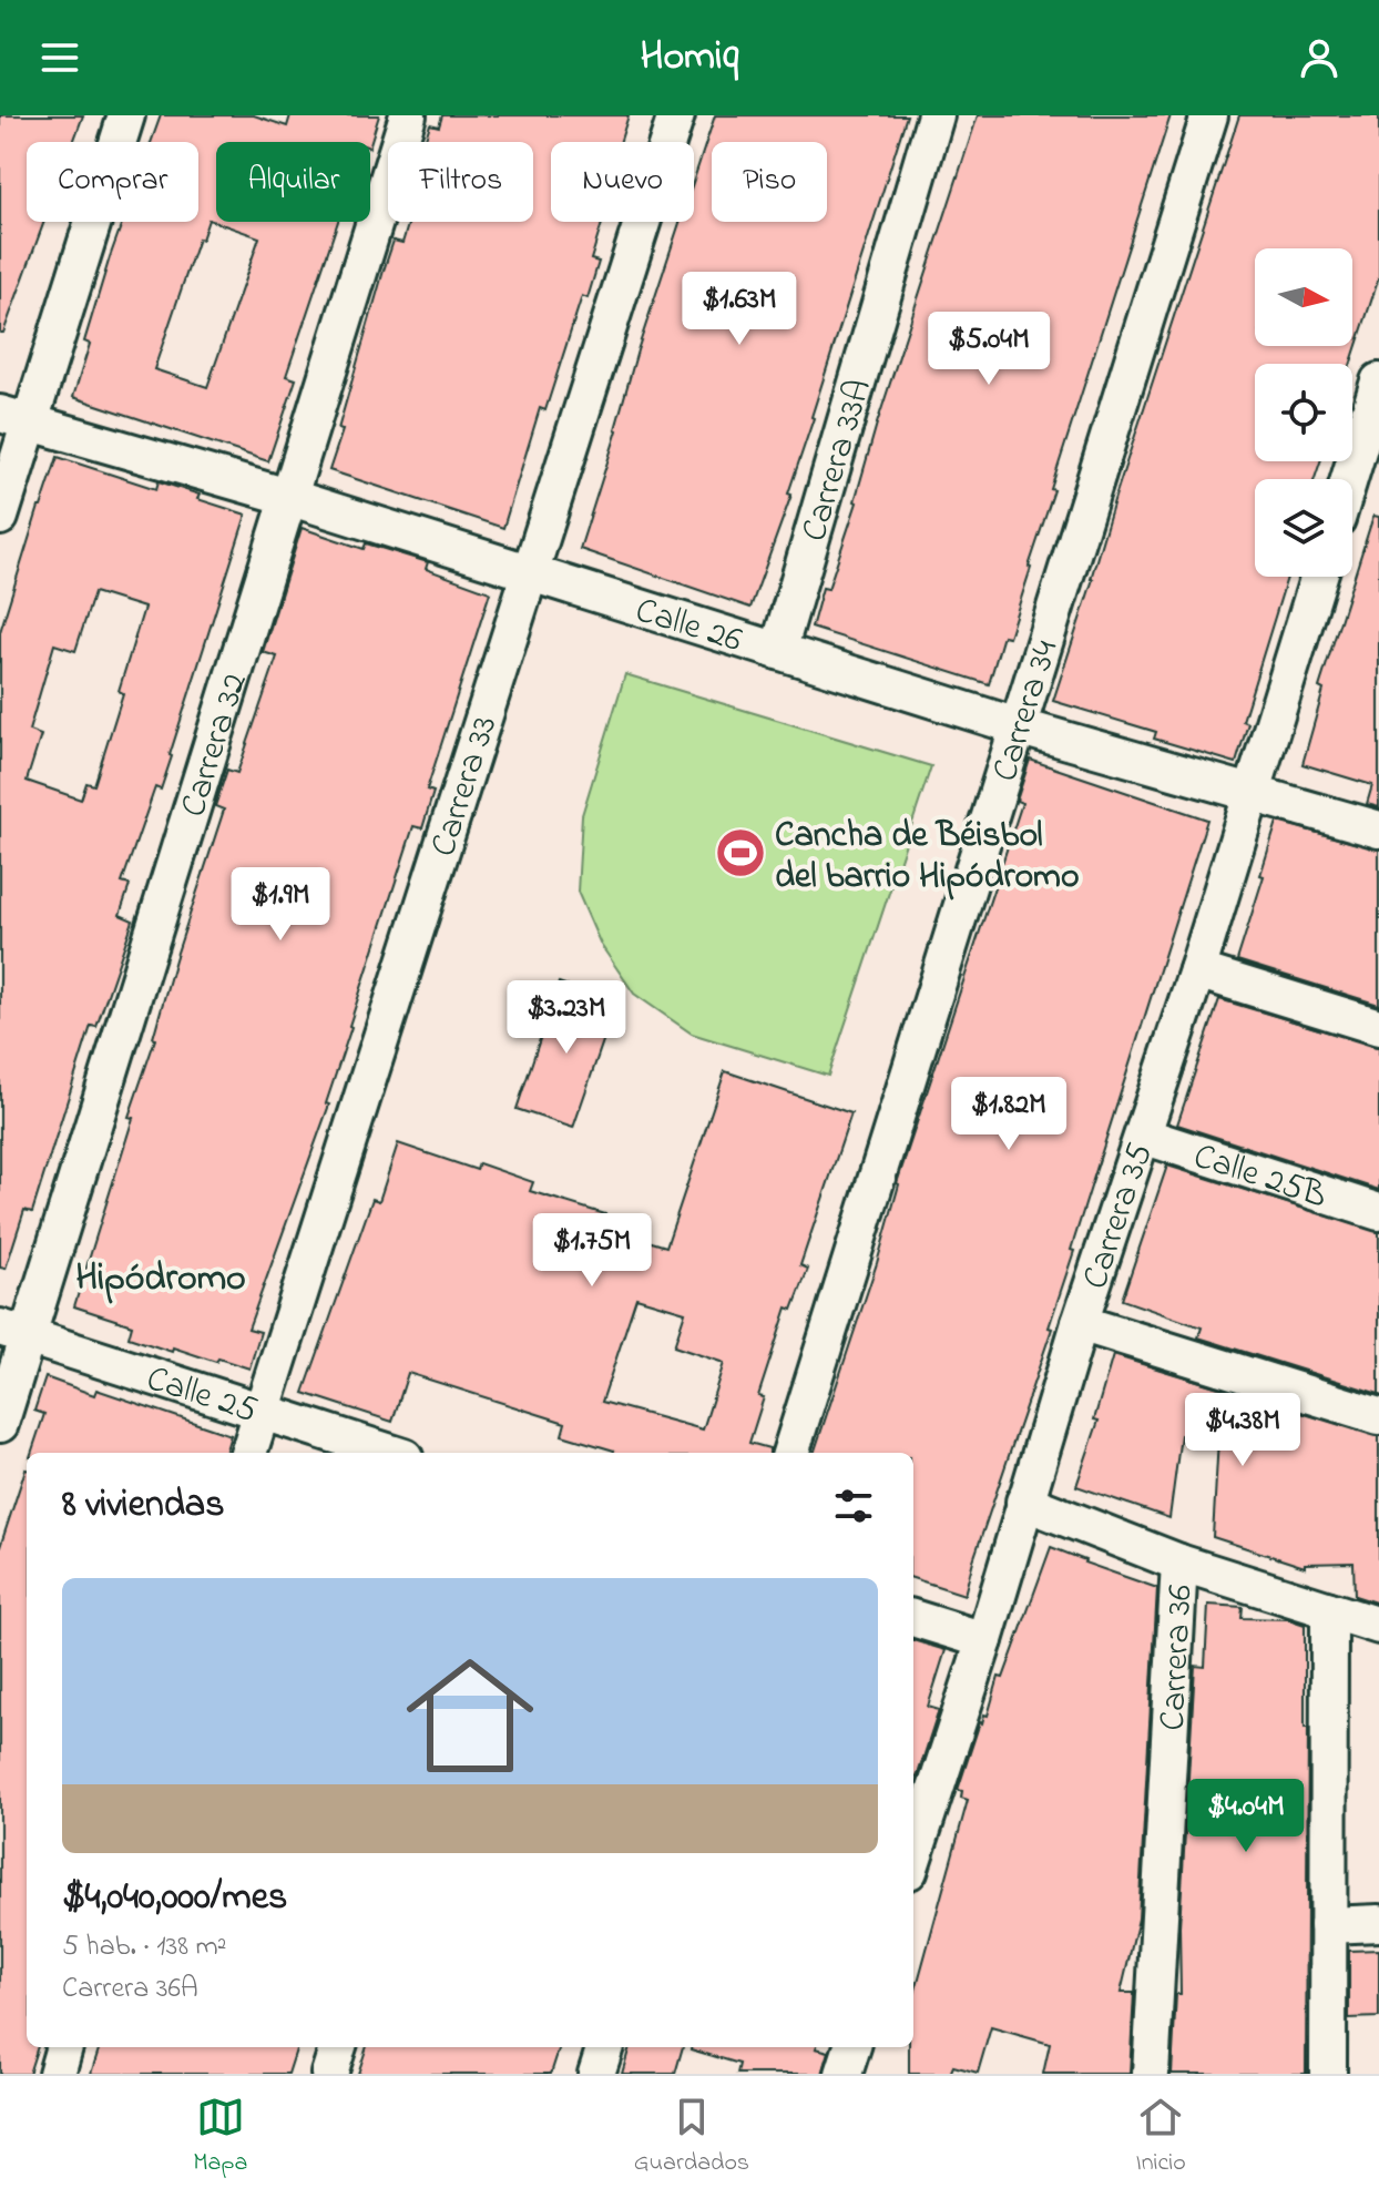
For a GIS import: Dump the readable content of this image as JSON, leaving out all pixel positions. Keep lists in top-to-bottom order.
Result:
{
  "streets": {
    "street": [
      "Carrera 33A",
      "Calle 26",
      "Carrera 34",
      "Carrera 32",
      "Carrera 33",
      "Calle 25B",
      "Carrera 35",
      "Calle 25",
      "Carrera 36"
    ]
  },
  "crossings": [
    ["Carrera 33A", "Calle 26"],
    ["Calle 26", "Carrera 34"],
    ["Calle 26", "Carrera 32"],
    ["Calle 26", "Carrera 33"],
    ["Calle 26", "Carrera 35"],
    ["Carrera 32", "Calle 25"],
    ["Carrera 33", "Calle 25"],
    ["Calle 25B", "Carrera 35"]
  ],
  "districts": ["Hipódromo"],
  "places": {
    "sports": ["Cancha de Béisbol del barrio Hipódromo"]
  },
  "north": "right",
  "page": {
    "header": "Homiq",
    "chip": [
      "Comprar",
      "Alquilar",
      "Filtros",
      "Nuevo",
      "Piso"
    ],
    "price": [
      "$1.63M",
      "$5.04M",
      "$1.9M",
      "$3.23M",
      "$1.82M",
      "$1.75M",
      "$4.38M",
      "$4.04M"
    ],
    "heading": "8 viviendas",
    "list": [
      {
        "name": "$4,040,000/mes",
        "note": "5 hab. · 138 m² · Carrera 36A"
      }
    ],
    "tabs": ["Mapa", "Guardados", "Inicio"]
  }
}
